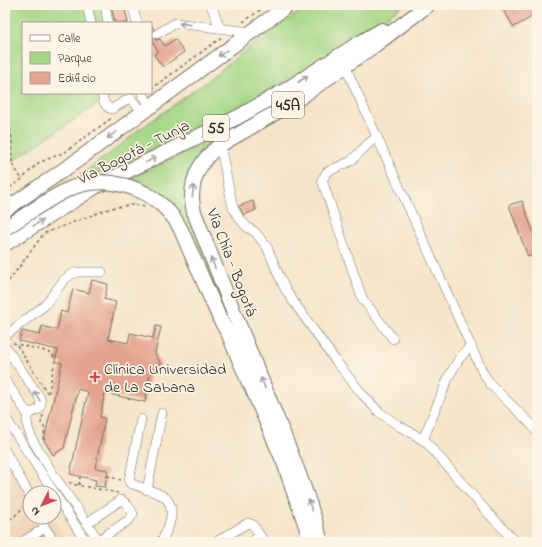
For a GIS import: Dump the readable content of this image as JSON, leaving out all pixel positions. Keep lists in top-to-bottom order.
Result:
{
  "streets": {
    "highway": [
      "45A",
      "55",
      "Vía Bogotá - Tunja",
      "Vía Chía - Bogotá"
    ]
  },
  "one_way": ["Vía Chía - Bogotá"],
  "places": {
    "health": ["Clínica Universidad de La Sabana"]
  },
  "legend": ["Calle", "Parque", "Edificio"],
  "north": "bottom left"
}
